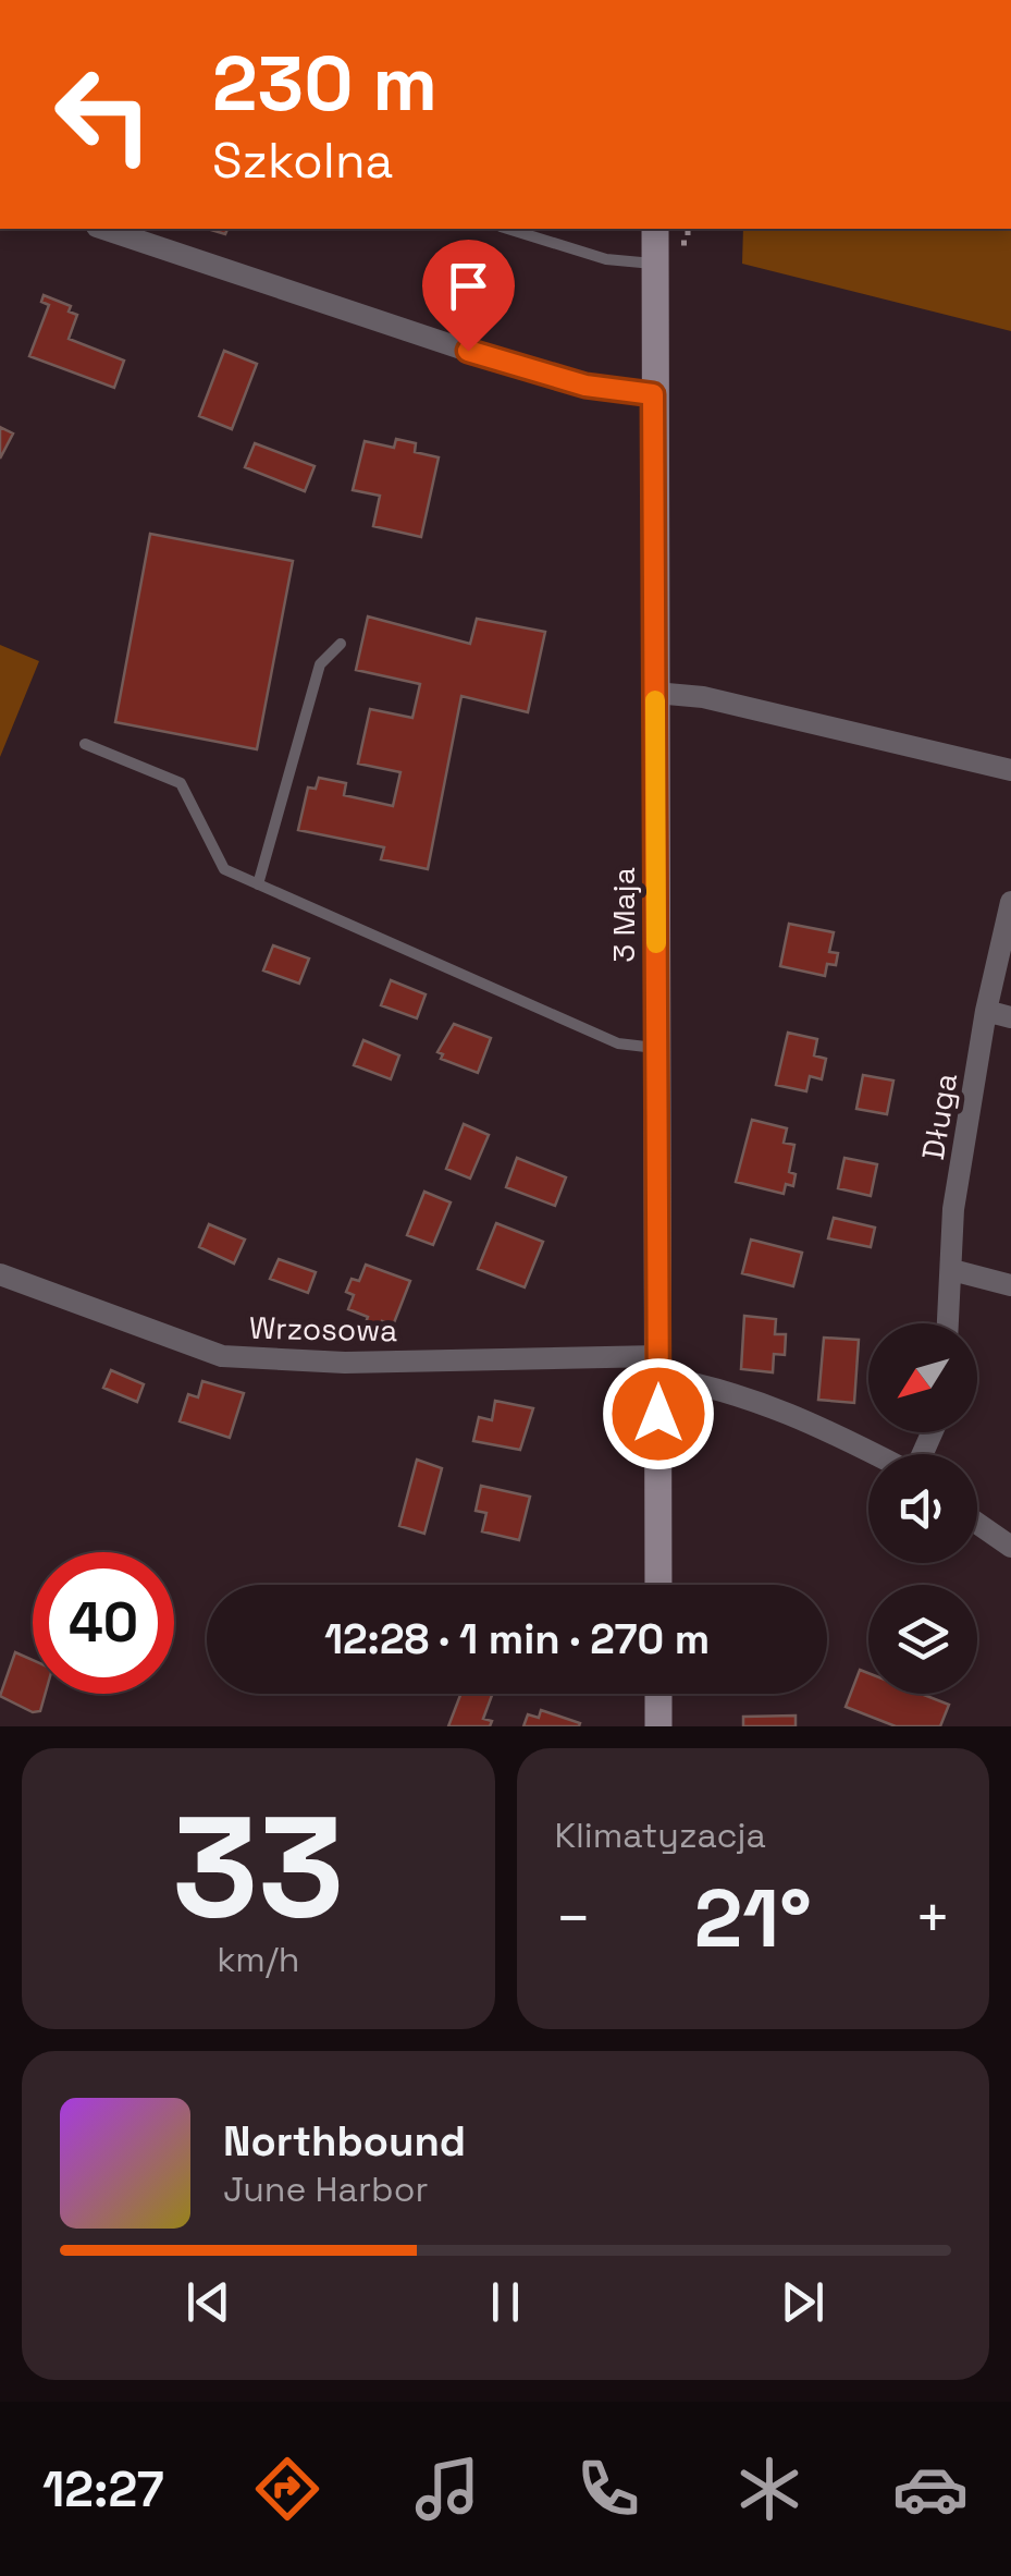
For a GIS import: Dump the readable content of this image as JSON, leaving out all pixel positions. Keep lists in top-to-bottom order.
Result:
{
  "streets": {
    "street": ["3 Maja", "Długa", "Wrzosowa"]
  },
  "crossings": [
    ["3 Maja", "Wrzosowa"]
  ],
  "north": "bottom left",
  "page": {
    "turn": ["230 m", "Szkolna"],
    "limit": "40",
    "trip": "12:28 · 1 min · 270 m",
    "tile": [
      ["33", "km/h"],
      "Klimatyzacja"
    ],
    "heat": ["−", "21°", "+"],
    "song": ["Northbound", "June Harbor"],
    "tabs": "12:27"
  }
}
